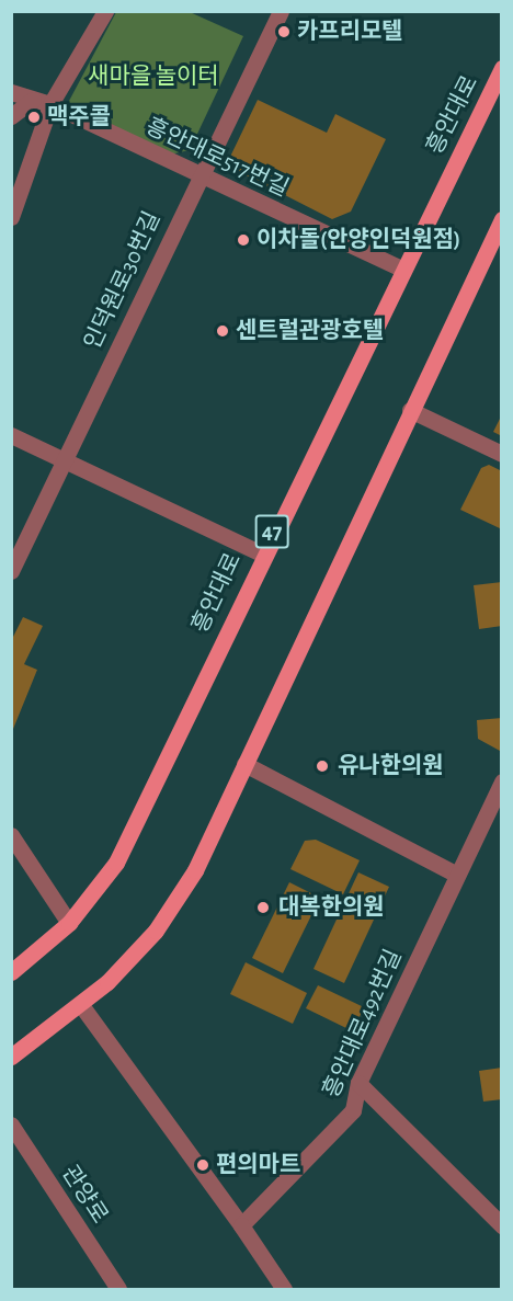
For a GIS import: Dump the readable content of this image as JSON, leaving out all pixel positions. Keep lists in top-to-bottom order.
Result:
{
  "streets": {
    "main road": ["흥안대로", "47"],
    "street": [
      "흥안대로517번길",
      "인덕원로30번길",
      "흥안대로492번길",
      "관양로"
    ]
  },
  "crossings": [
    ["흥안대로", "흥안대로517번길"],
    ["흥안대로517번길", "인덕원로30번길"]
  ],
  "parks": ["새마을 놀이터"],
  "places": [
    "카프리모텔",
    "맥주콜",
    "이차돌(안양인덕원점)",
    "센트럴관광호텔",
    "유나한의원",
    "대복한의원",
    "편의마트"
  ]
}
